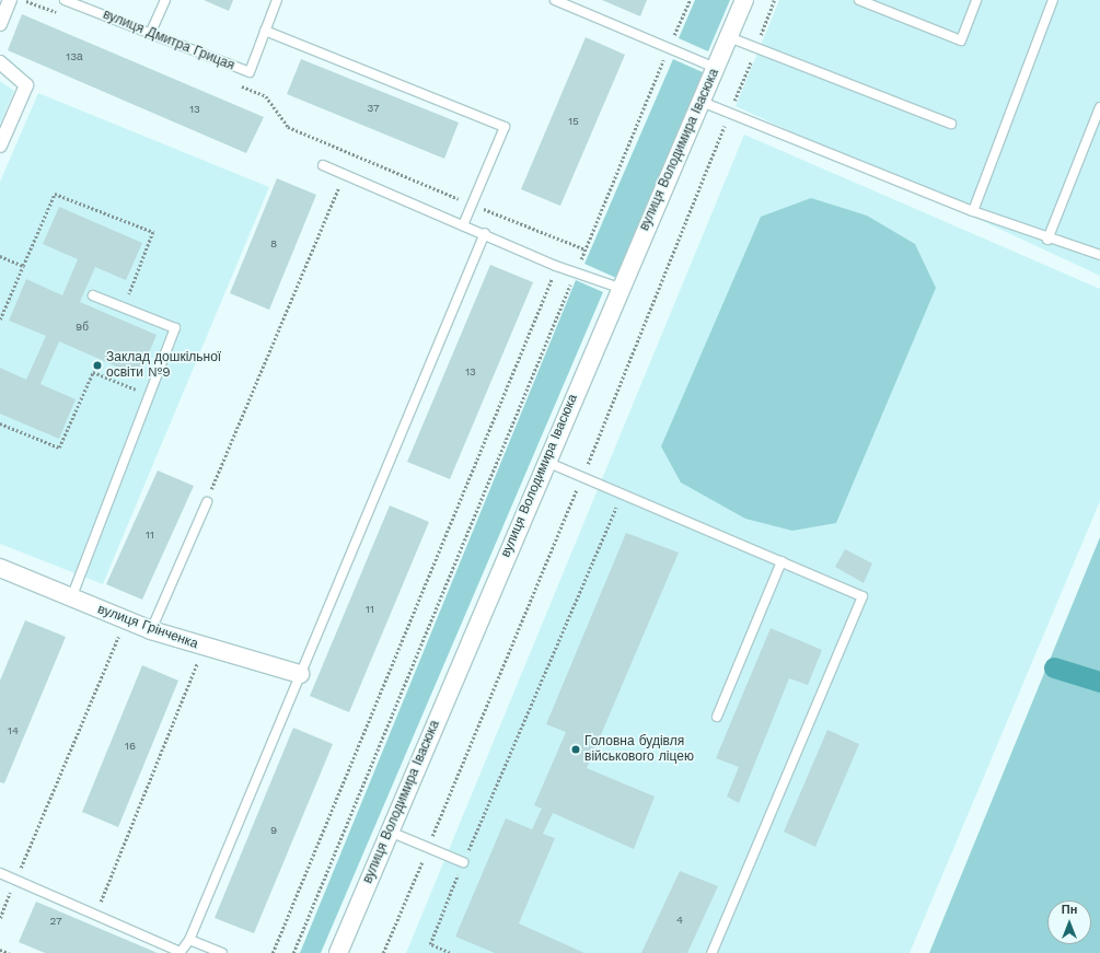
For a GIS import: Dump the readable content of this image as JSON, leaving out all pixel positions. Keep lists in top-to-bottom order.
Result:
{
  "streets": {
    "street": ["вулиця Володимира Івасюка", "вулиця Грінченка"],
    "lane": ["вулиця Дмитра Грицая"]
  },
  "places": ["Заклад дошкільної освіти №9", "Головна будівля військового ліцею"],
  "house_numbers": [
    "13а",
    "37",
    "13",
    "15",
    "8",
    "9б",
    "13",
    "11",
    "11",
    "14",
    "16",
    "9",
    "4",
    "27"
  ],
  "north": "top"
}
